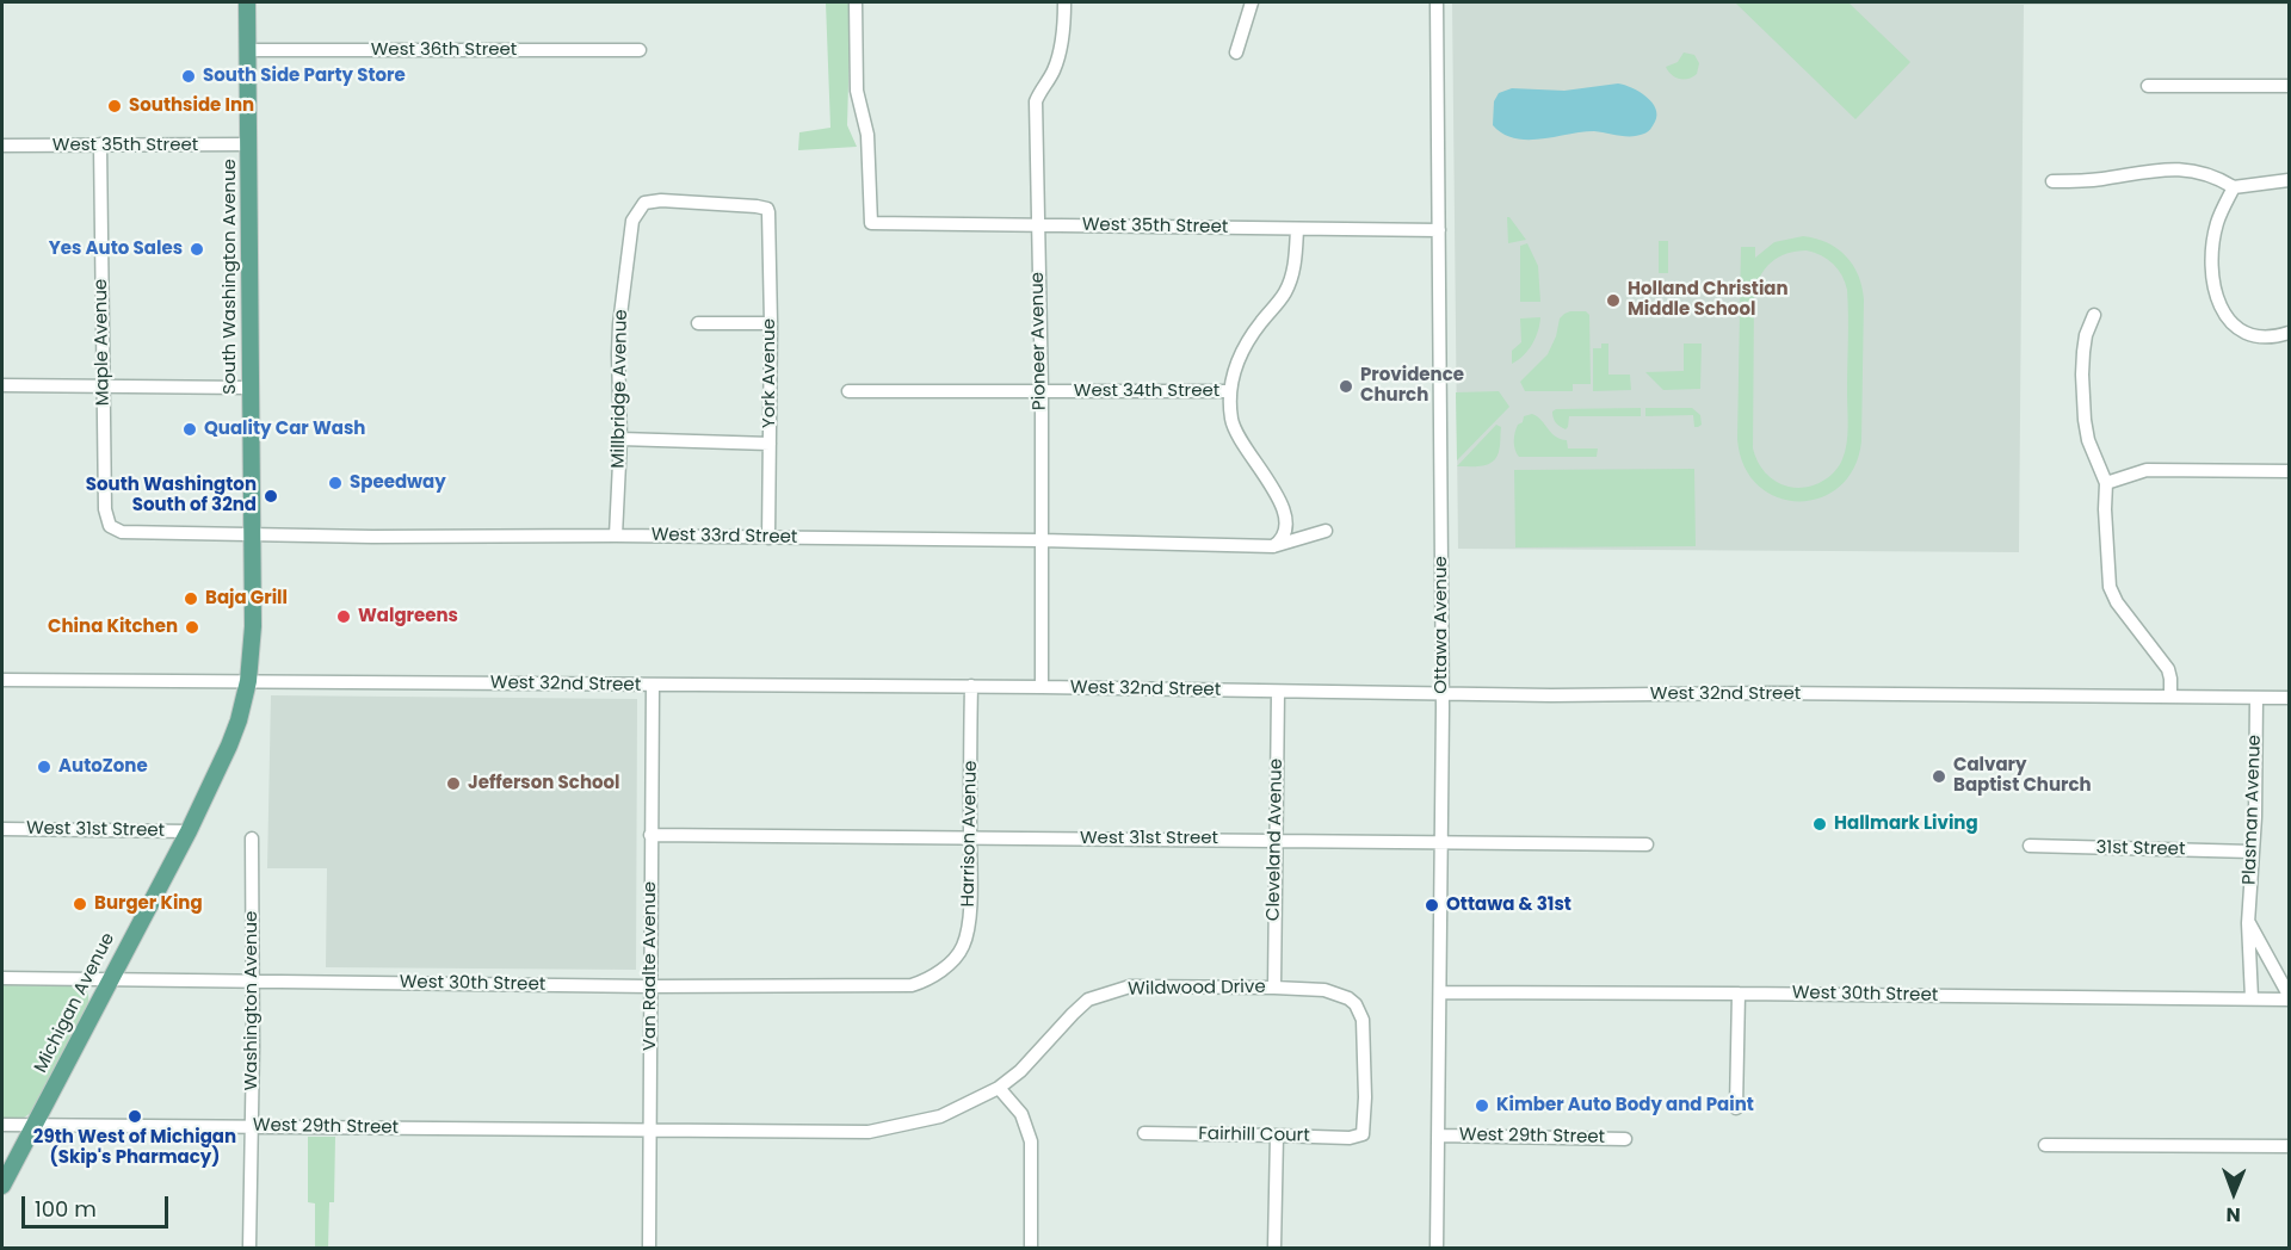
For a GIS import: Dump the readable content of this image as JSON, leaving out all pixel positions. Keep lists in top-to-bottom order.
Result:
{
  "streets": {
    "main road": ["South Washington Avenue", "Michigan Avenue"],
    "street": [
      "West 36th Street",
      "West 35th Street",
      "Pioneer Avenue",
      "Maple Avenue",
      "York Avenue",
      "Millbridge Avenue",
      "West 34th Street",
      "West 33rd Street",
      "Ottawa Avenue",
      "West 32nd Street",
      "Plasman Avenue",
      "West 31st Street",
      "Harrison Avenue",
      "Cleveland Avenue",
      "31st Street",
      "Van Raalte Avenue",
      "West 30th Street",
      "Wildwood Drive",
      "Washington Avenue",
      "West 29th Street",
      "Fairhill Court"
    ]
  },
  "crossings": [
    ["West 36th Street", "South Washington Avenue"],
    ["West 35th Street", "South Washington Avenue"],
    ["West 35th Street", "Pioneer Avenue"],
    ["West 35th Street", "Maple Avenue"],
    ["West 35th Street", "Ottawa Avenue"],
    ["South Washington Avenue", "West 33rd Street"],
    ["South Washington Avenue", "West 32nd Street"],
    ["South Washington Avenue", "Michigan Avenue"],
    ["Pioneer Avenue", "West 34th Street"],
    ["Pioneer Avenue", "West 33rd Street"],
    ["Pioneer Avenue", "West 32nd Street"],
    ["Maple Avenue", "West 33rd Street"],
    ["York Avenue", "Millbridge Avenue"],
    ["York Avenue", "West 33rd Street"],
    ["Millbridge Avenue", "West 33rd Street"],
    ["Ottawa Avenue", "West 32nd Street"],
    ["Ottawa Avenue", "West 31st Street"],
    ["Ottawa Avenue", "West 30th Street"],
    ["Ottawa Avenue", "West 29th Street"],
    ["West 32nd Street", "Plasman Avenue"],
    ["West 32nd Street", "Harrison Avenue"],
    ["West 32nd Street", "Cleveland Avenue"],
    ["West 32nd Street", "Van Raalte Avenue"],
    ["West 32nd Street", "Michigan Avenue"],
    ["Plasman Avenue", "31st Street"],
    ["Plasman Avenue", "West 30th Street"],
    ["West 31st Street", "Harrison Avenue"],
    ["West 31st Street", "Cleveland Avenue"],
    ["West 31st Street", "Van Raalte Avenue"],
    ["West 31st Street", "Michigan Avenue"],
    ["Harrison Avenue", "West 30th Street"],
    ["Cleveland Avenue", "Wildwood Drive"],
    ["Van Raalte Avenue", "West 30th Street"],
    ["Van Raalte Avenue", "Wildwood Drive"],
    ["Van Raalte Avenue", "West 29th Street"],
    ["West 30th Street", "Washington Avenue"],
    ["West 30th Street", "Michigan Avenue"],
    ["Wildwood Drive", "West 29th Street"],
    ["Wildwood Drive", "Fairhill Court"],
    ["Washington Avenue", "West 29th Street"],
    ["Michigan Avenue", "West 29th Street"]
  ],
  "places": [
    "South Side Party Store",
    "Southside Inn",
    "Yes Auto Sales",
    "Holland Christian Middle School",
    "Providence Church",
    "Quality Car Wash",
    "Speedway",
    "South Washington South of 32nd",
    "Baja Grill",
    "Walgreens",
    "China Kitchen",
    "AutoZone",
    "Calvary Baptist Church",
    "Jefferson School",
    "Hallmark Living",
    "Burger King",
    "Ottawa & 31st",
    "Kimber Auto Body and Paint",
    "29th West of Michigan (Skip's Pharmacy)"
  ],
  "scale_bar": "100 m",
  "north": "bottom"
}
